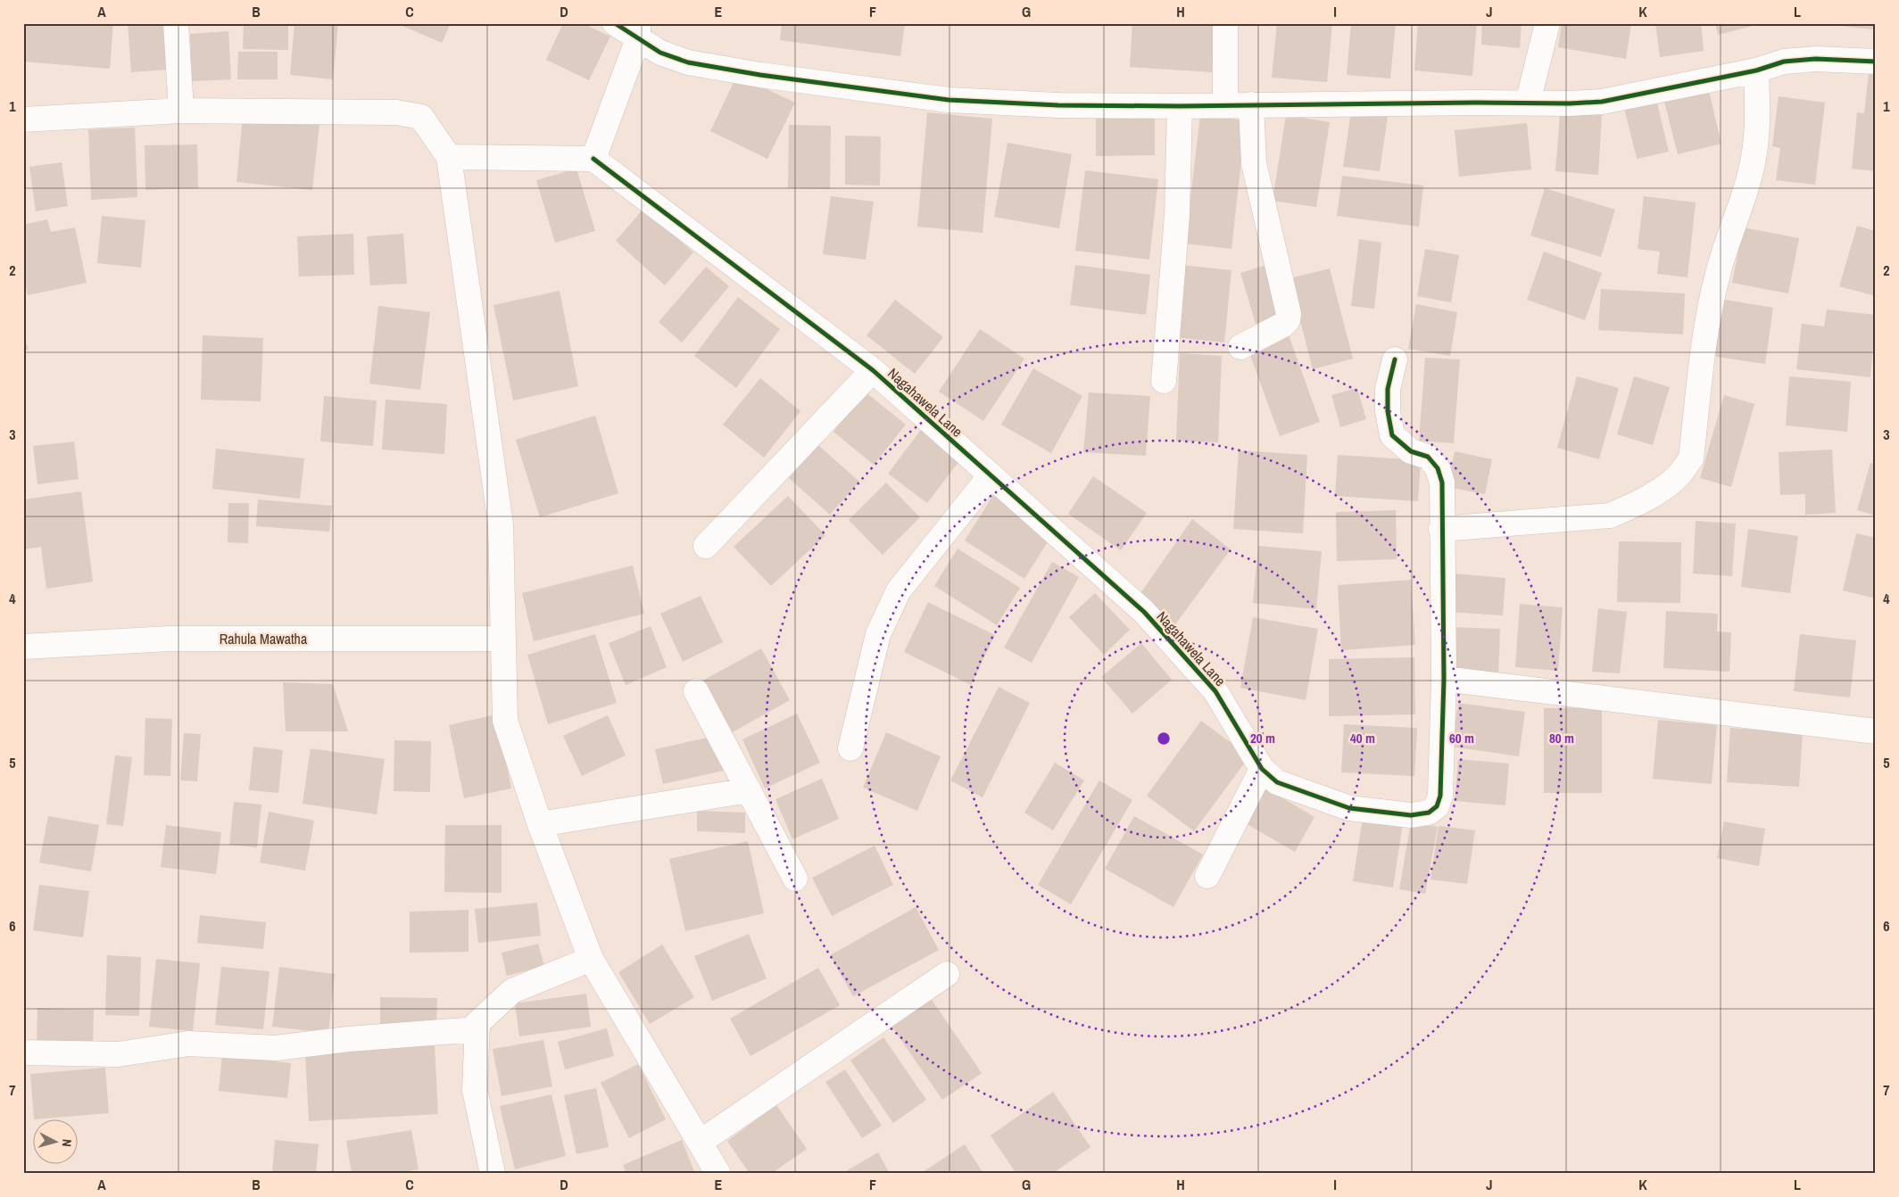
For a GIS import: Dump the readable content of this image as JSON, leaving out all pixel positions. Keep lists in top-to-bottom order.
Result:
{
  "streets": {
    "street": ["Nagahawela Lane", "Rahula Mawatha"]
  },
  "north": "right",
  "grid": {
    "columns": [
      "A",
      "B",
      "C",
      "D",
      "E",
      "F",
      "G",
      "H",
      "I",
      "J",
      "K",
      "L"
    ],
    "rows": [
      "1",
      "2",
      "3",
      "4",
      "5",
      "6",
      "7"
    ]
  },
  "rings": [
    "20 m",
    "40 m",
    "60 m",
    "80 m"
  ]
}
